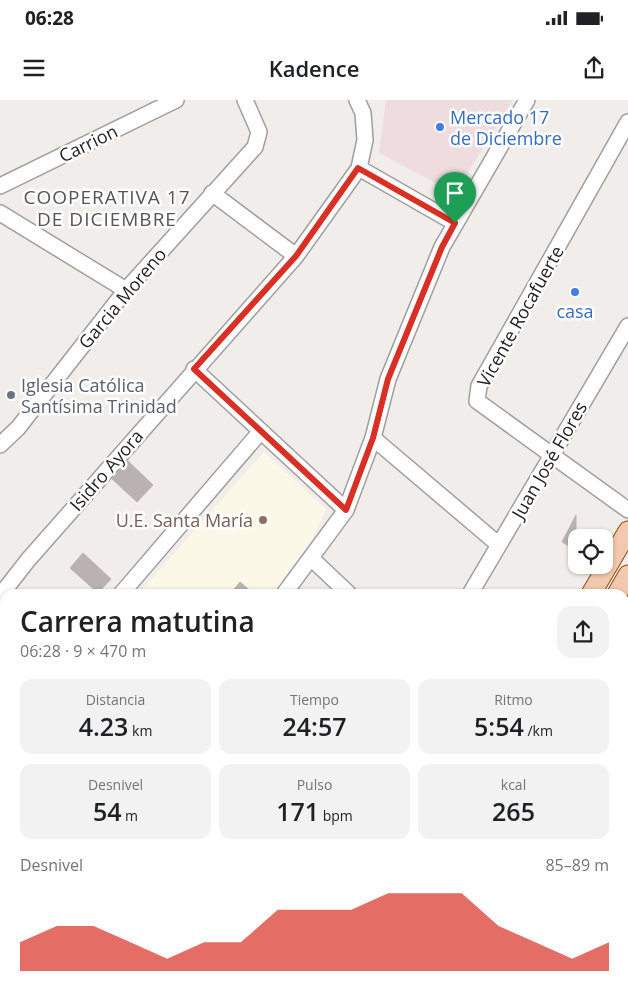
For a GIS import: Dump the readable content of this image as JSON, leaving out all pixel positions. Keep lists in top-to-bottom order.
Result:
{
  "streets": {
    "street": [
      "Carrion",
      "Garcia Moreno",
      "Vicente Rocafuerte",
      "Juan José Flores",
      "Isidro Ayora"
    ]
  },
  "crossings": [
    ["Vicente Rocafuerte", "Juan José Flores"]
  ],
  "districts": ["COOPERATIVA 17 DE DICIEMBRE"],
  "places": [
    "Mercado 17 de Diciembre",
    "casa",
    "Iglesia Católica Santísima Trinidad",
    "U.E. Santa María"
  ],
  "page": {
    "status": "06:28",
    "header": "Kadence",
    "heading": ["Carrera matutina", "06:28 · 9 × 470 m"],
    "stats": [
      ["Distancia", "4.23 km"],
      ["Tiempo", "24:57"],
      ["Ritmo", "5:54 /km"],
      ["Desnivel", "54 m"],
      ["Pulso", "171 bpm"],
      ["kcal", "265"]
    ],
    "chart": ["Desnivel", "85–89 m"]
  }
}
